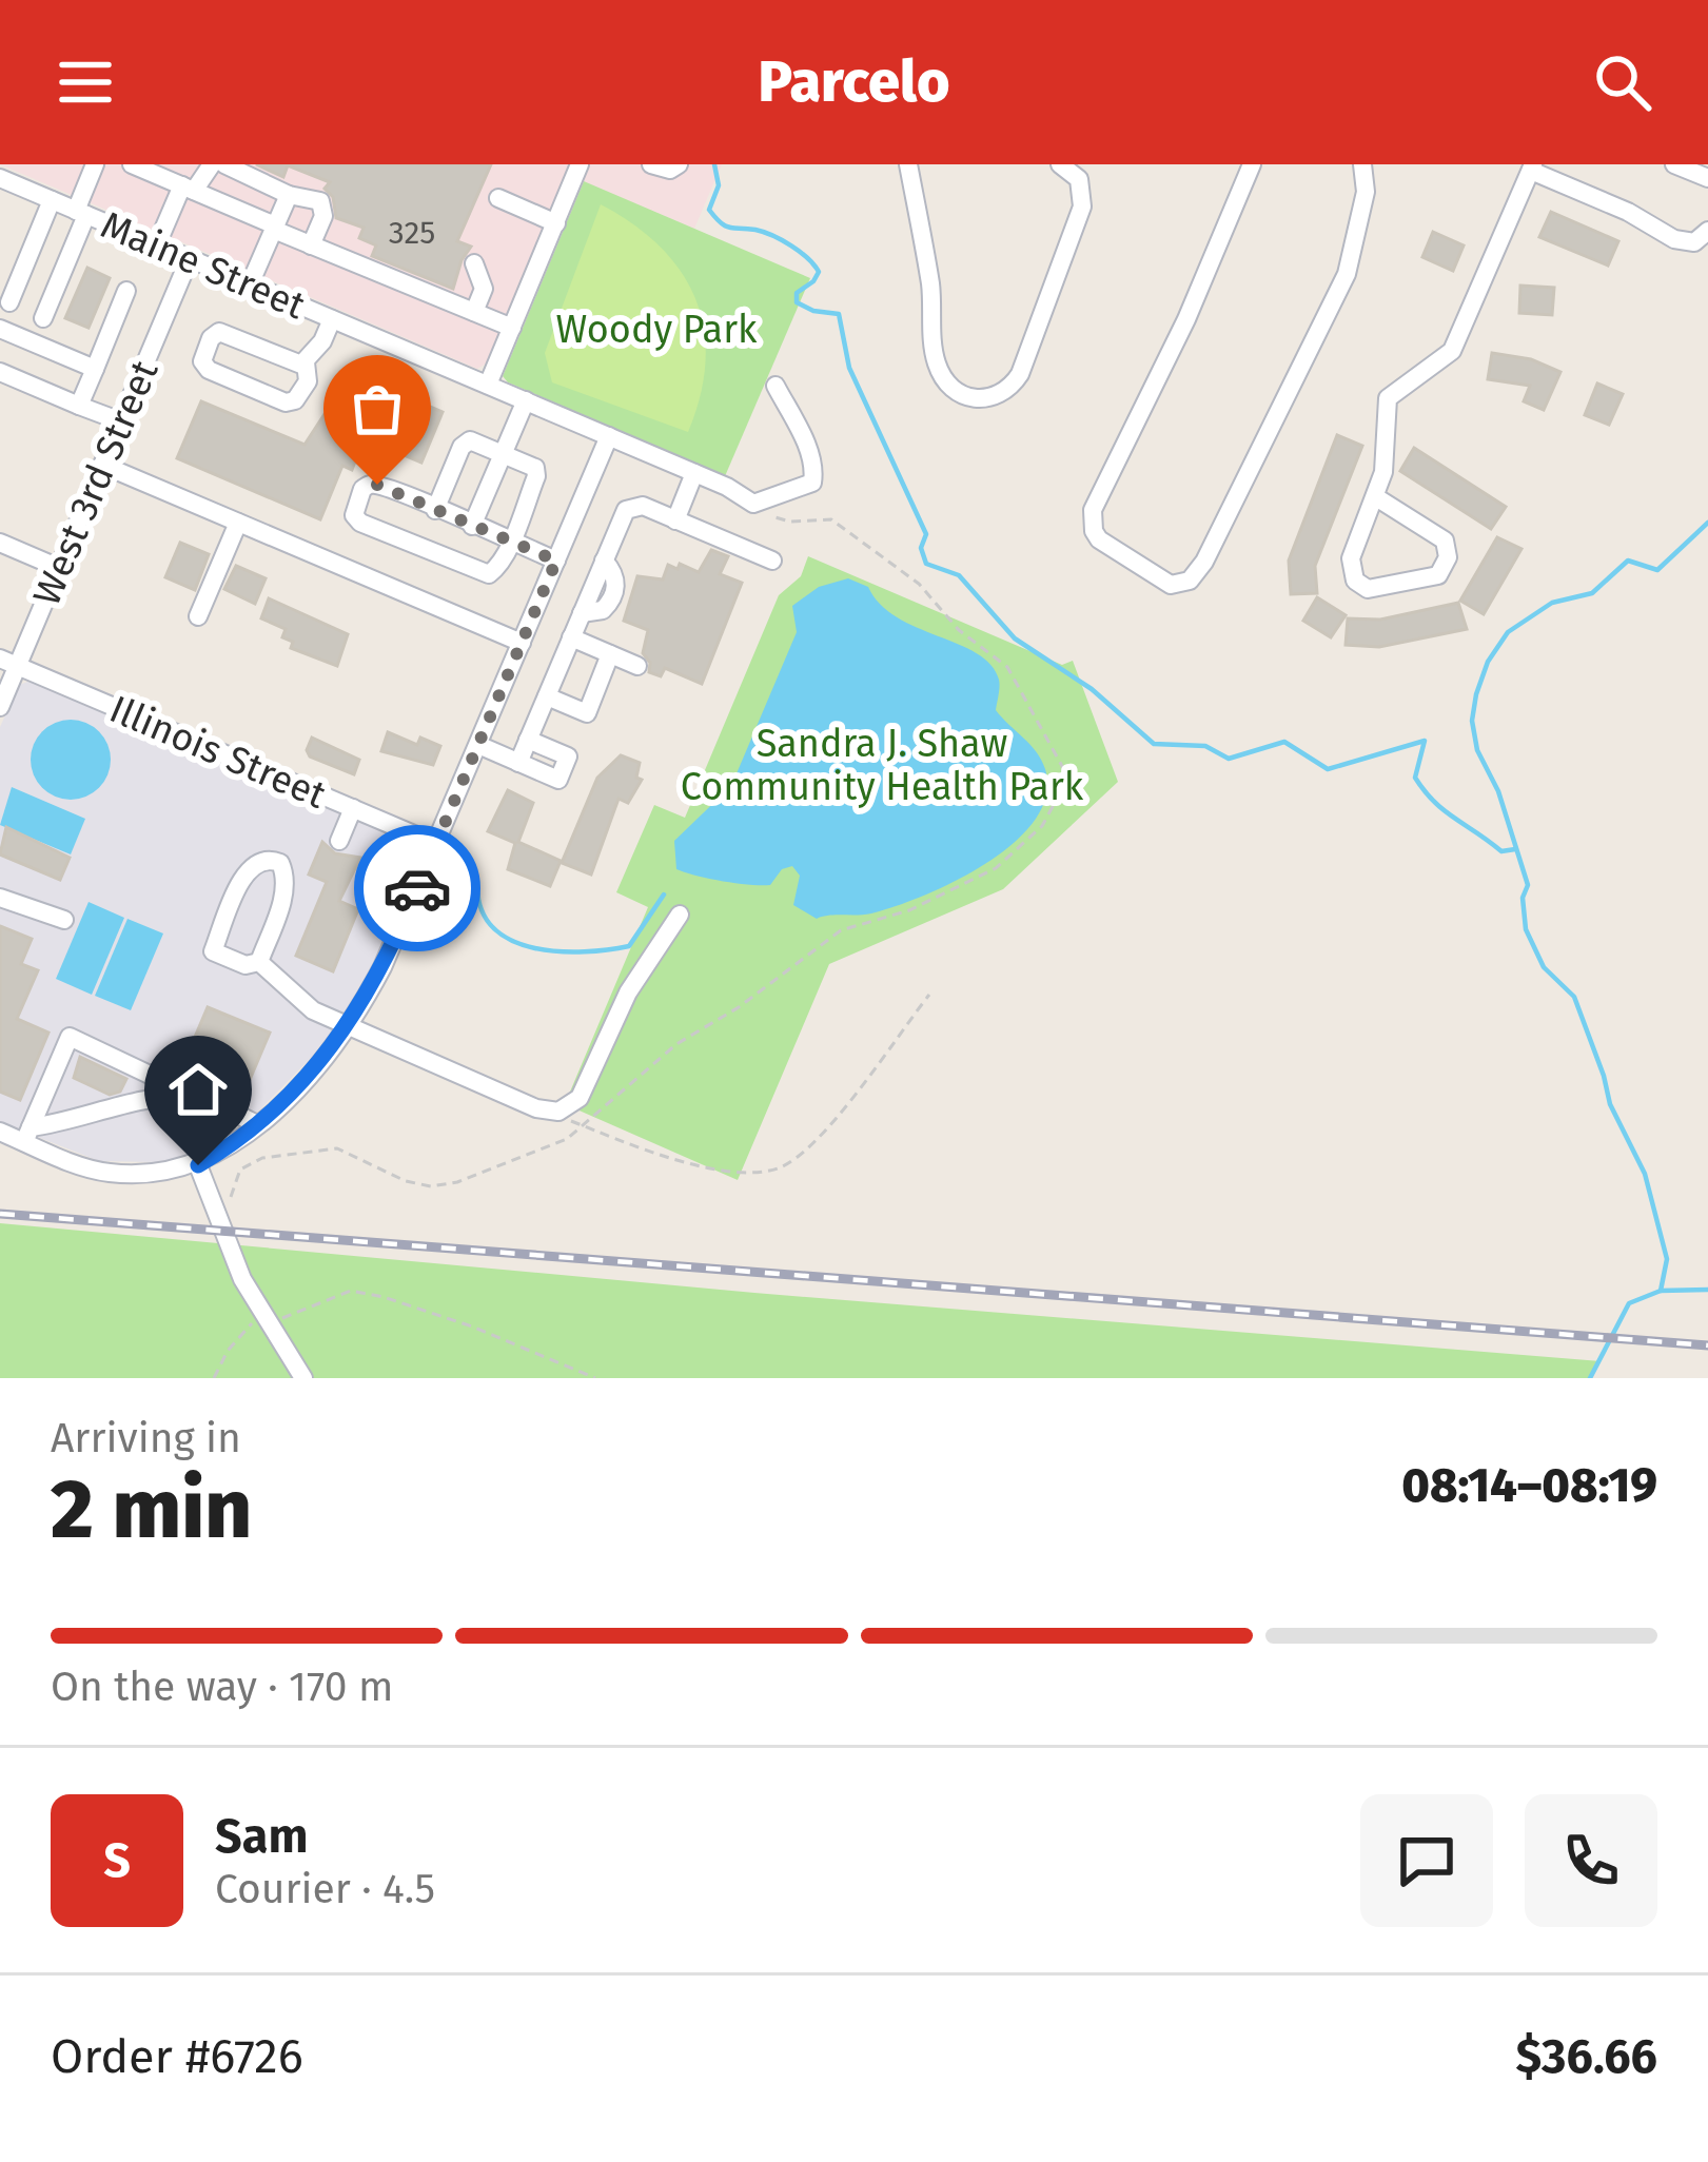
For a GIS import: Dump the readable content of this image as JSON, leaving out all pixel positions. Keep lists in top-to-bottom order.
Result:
{
  "streets": {
    "street": ["Maine Street", "West 3rd Street", "Illinois Street"]
  },
  "crossings": [
    ["Maine Street", "West 3rd Street"],
    ["West 3rd Street", "Illinois Street"]
  ],
  "parks": ["Woody Park", "Sandra J. Shaw Community Health Park"],
  "house_numbers": ["325"],
  "page": {
    "header": "Parcelo",
    "heading": ["2 min", "Arriving in", "08:14–08:19"],
    "panel": [
      "Sam",
      "Courier · 4.5",
      "Order #6726",
      "$36.66"
    ],
    "bar": "On the way · 170 m",
    "round": "S"
  }
}
